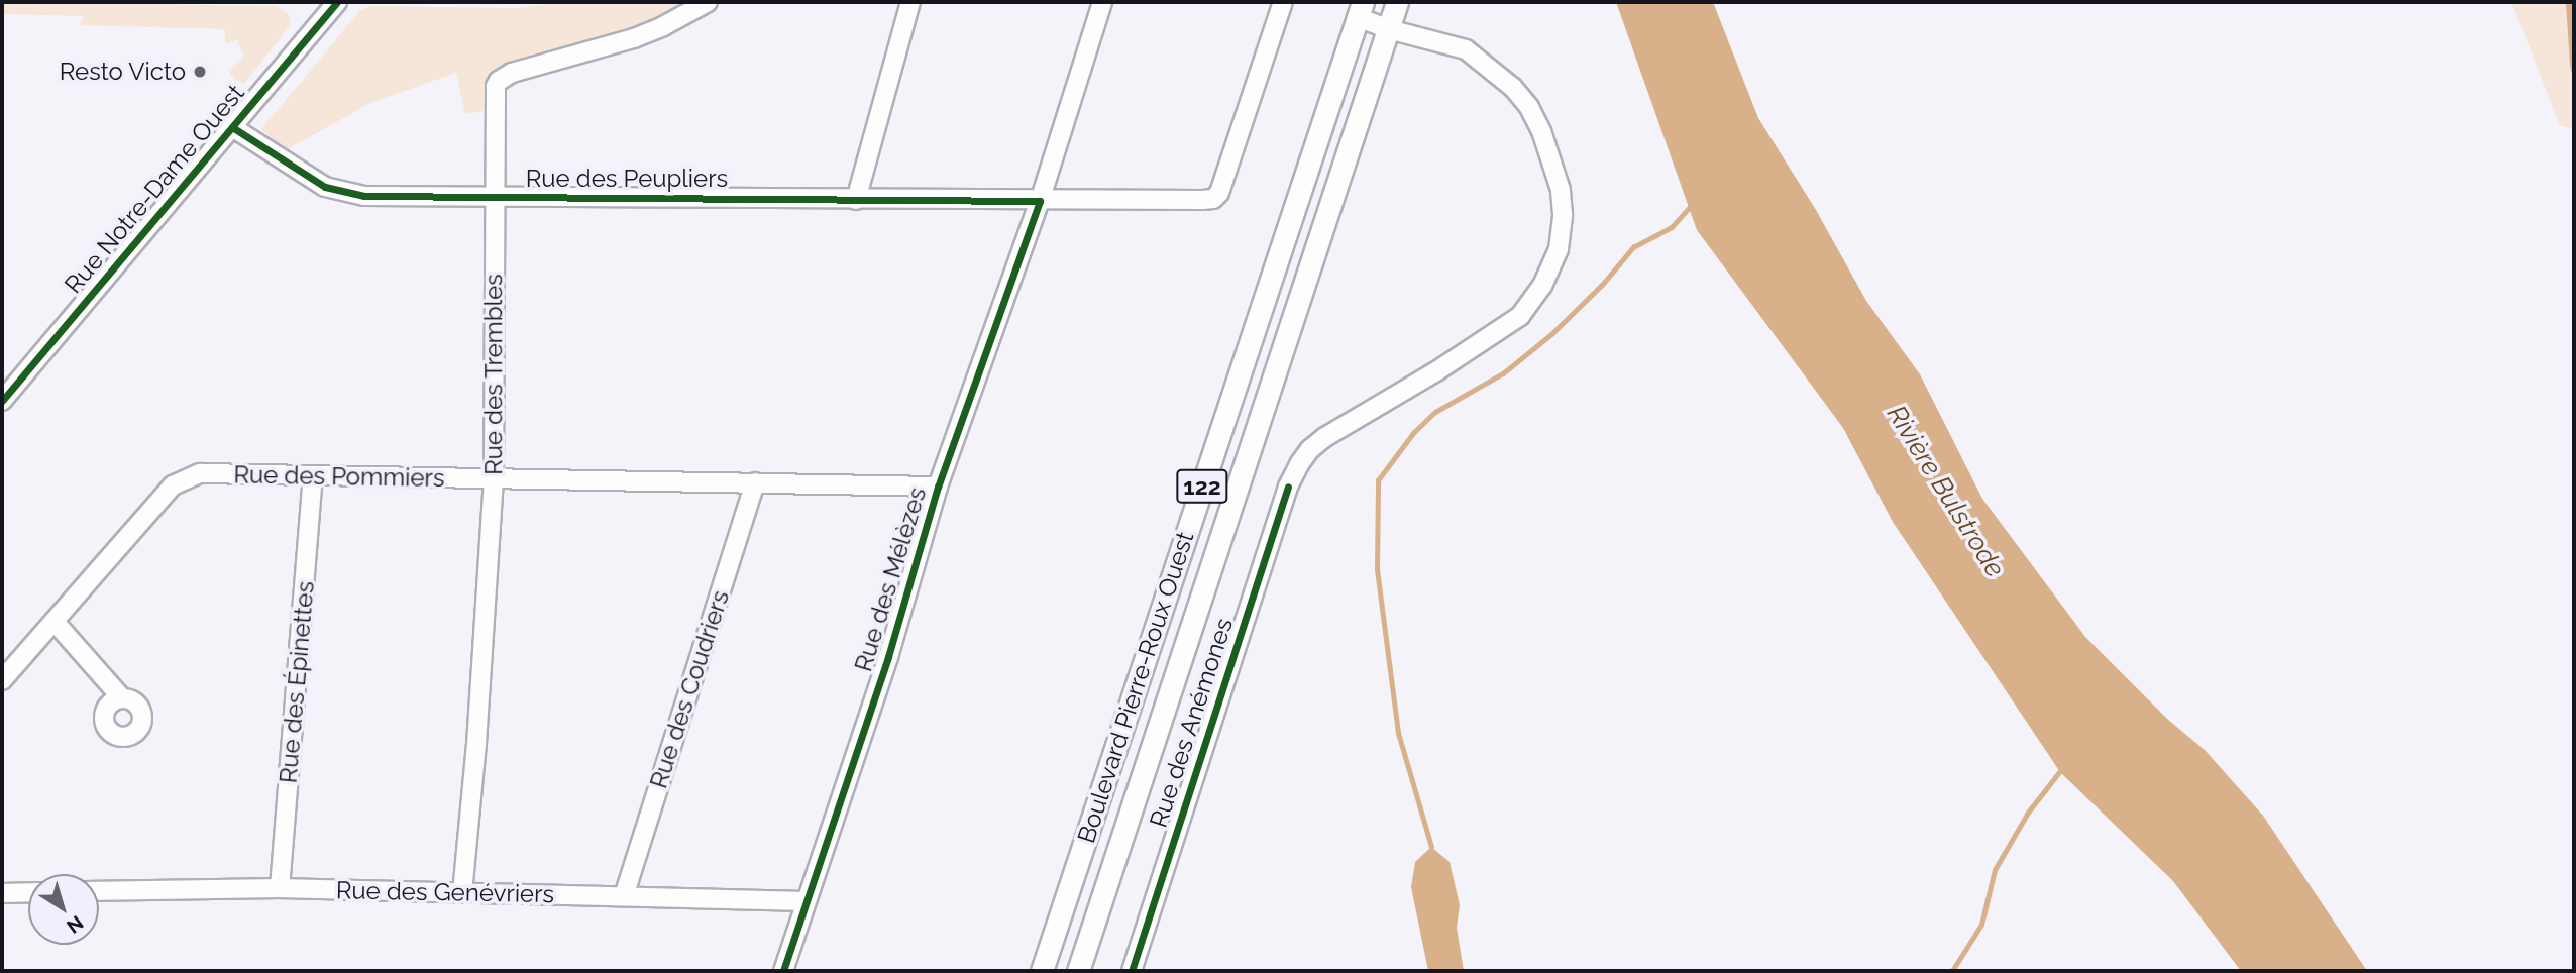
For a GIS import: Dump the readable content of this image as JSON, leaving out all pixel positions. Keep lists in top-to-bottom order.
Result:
{
  "streets": {
    "main road": ["122", "Boulevard Pierre-Roux Ouest"],
    "street": [
      "Rue des Peupliers",
      "Rue Notre-Dame Ouest",
      "Rue des Trembles",
      "Rue des Pommiers",
      "Rue des Mélèzes",
      "Rue des Épinettes",
      "Rue des Coudriers",
      "Rue des Anémones",
      "Rue des Genévriers"
    ]
  },
  "crossings": [
    ["Rue des Peupliers", "Rue Notre-Dame Ouest"],
    ["Rue des Peupliers", "Rue des Trembles"],
    ["Rue des Peupliers", "Rue des Mélèzes"],
    ["Rue des Trembles", "Rue des Pommiers"],
    ["Rue des Trembles", "Rue des Genévriers"],
    ["Rue des Pommiers", "Rue des Mélèzes"],
    ["Rue des Pommiers", "Rue des Épinettes"],
    ["Rue des Pommiers", "Rue des Coudriers"],
    ["Rue des Mélèzes", "Rue des Genévriers"],
    ["Rue des Épinettes", "Rue des Genévriers"],
    ["Boulevard Pierre-Roux Ouest", "Rue des Anémones"],
    ["Rue des Coudriers", "Rue des Genévriers"]
  ],
  "water": ["Rivière Bulstrode"],
  "places": ["Resto Victo"],
  "north": "bottom right"
}
